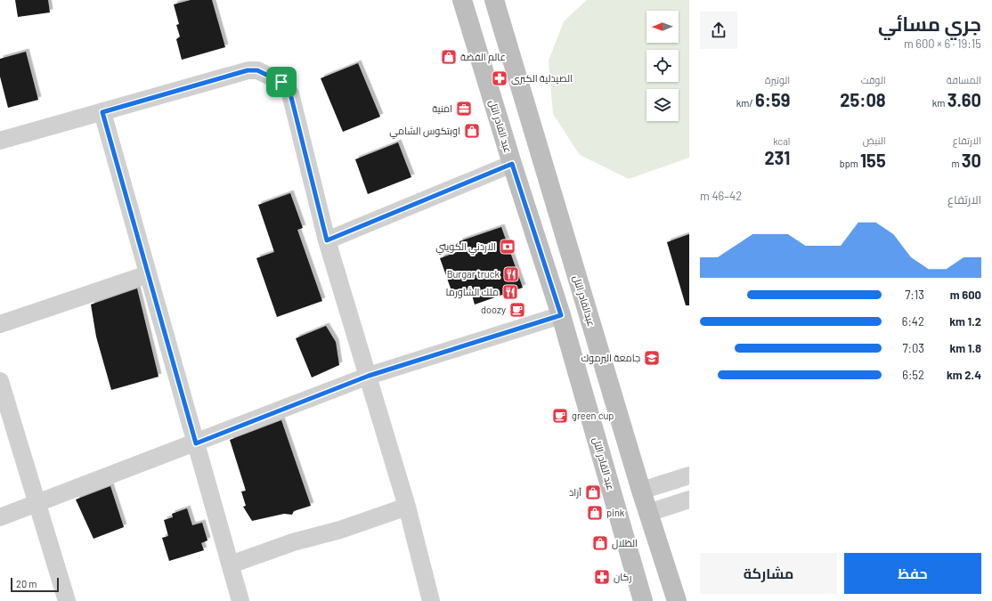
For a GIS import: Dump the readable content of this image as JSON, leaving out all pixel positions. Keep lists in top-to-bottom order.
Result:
{
  "streets": {
    "main road": ["عبد القادر التل", "عبدالقادر التل"]
  },
  "places": {
    "shop": [
      "عالم الفضة",
      "اوبتكوس الشامي",
      "آزاد",
      "pink",
      "الظلال"
    ],
    "pharmacy": ["الصيدلية الكبرى", "ركان"],
    "office": ["امنية"],
    "bank": ["الاردني الكويتي"],
    "restaurant": ["Burgar truck", "ملك الشاورما"],
    "cafe": ["doozy", "green cup"],
    "school or university": ["جامعة اليرموك"]
  },
  "scale_bar": "20 m",
  "north": "left",
  "page": {
    "heading": ["جري مسائي", "19:15 · 6 × 600 m"],
    "stats": [
      ["المسافة", "3.60 km"],
      ["الوقت", "25:08"],
      ["الوتيرة", "6:59 /km"],
      ["الارتفاع", "30 m"],
      ["النبض", "155 bpm"],
      ["kcal", "231"]
    ],
    "chart": ["الارتفاع", "42–46 m"],
    "list": [
      {
        "name": "600 m",
        "note": "7:13"
      },
      {
        "name": "1.2 km",
        "note": "6:42"
      },
      {
        "name": "1.8 km",
        "note": "7:03"
      },
      {
        "name": "2.4 km",
        "note": "6:52"
      }
    ],
    "buttons": ["حفظ", "مشاركة"],
    "scale": "20 m"
  }
}
